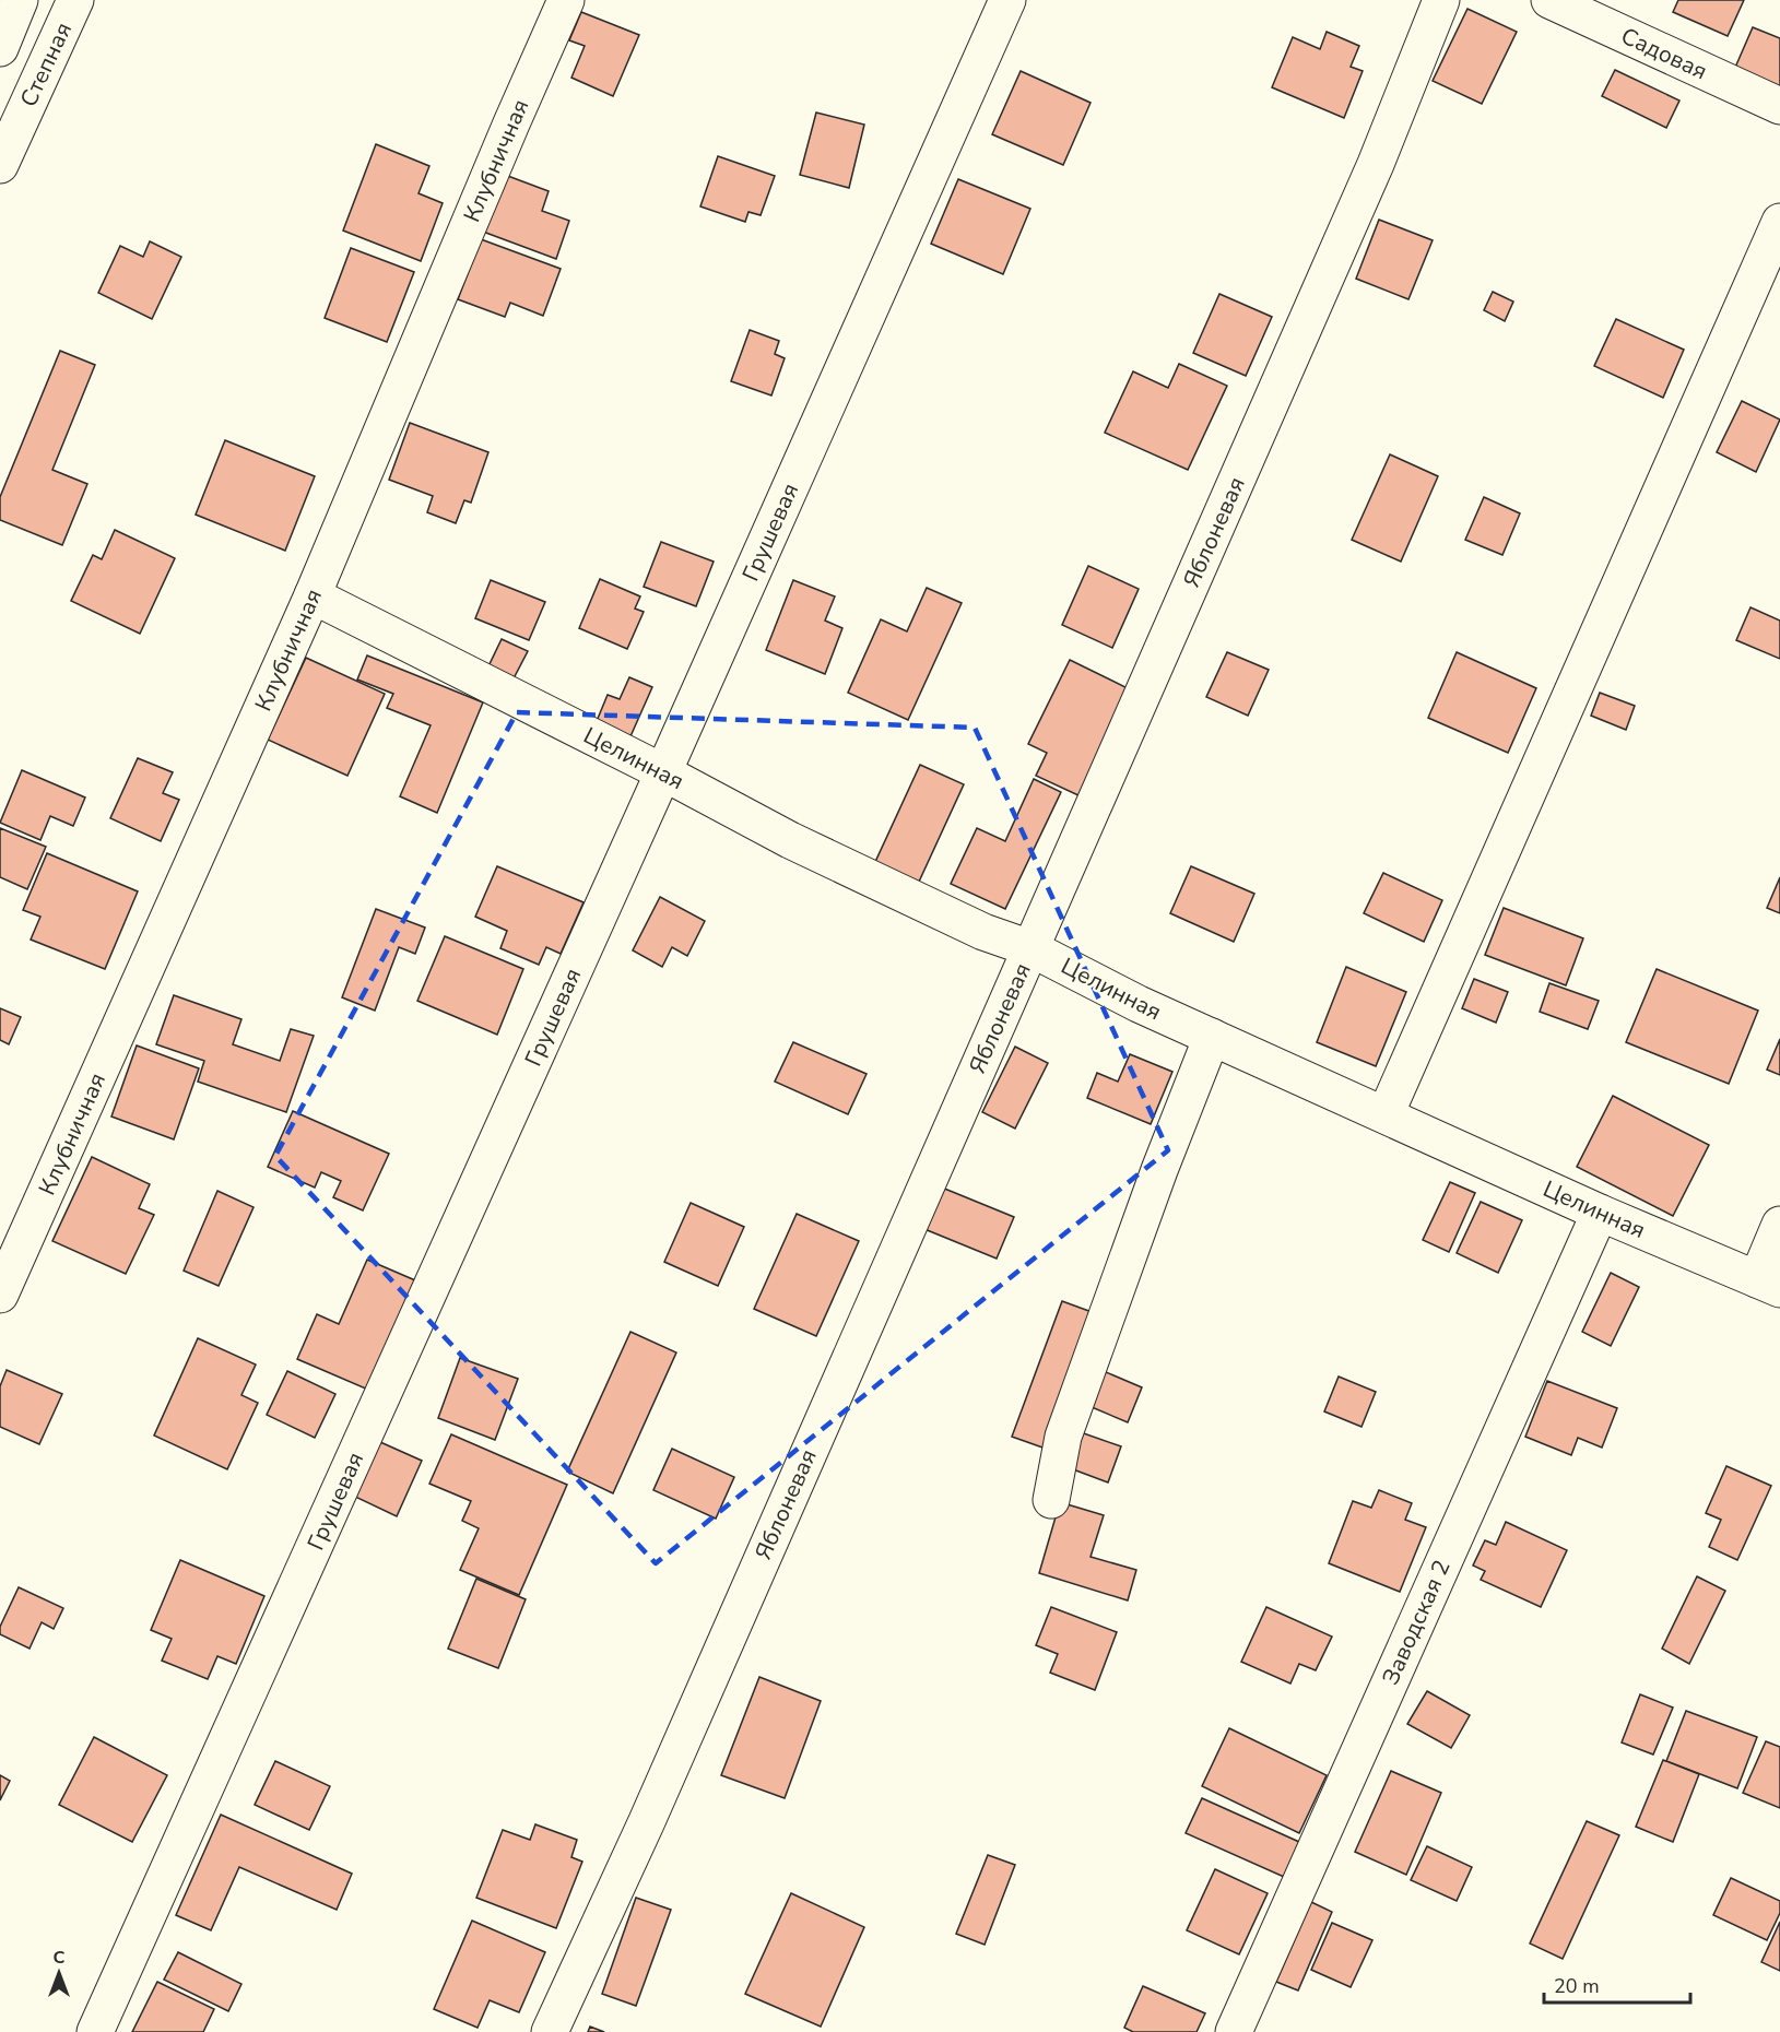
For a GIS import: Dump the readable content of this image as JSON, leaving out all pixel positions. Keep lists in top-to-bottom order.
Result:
{
  "streets": {
    "street": [
      "Садовая",
      "Степная",
      "Клубничная",
      "Грушевая",
      "Яблоневая",
      "Целинная",
      "Заводская 2"
    ]
  },
  "crossings": [
    ["Клубничная", "Целинная"],
    ["Грушевая", "Целинная"],
    ["Яблоневая", "Целинная"],
    ["Целинная", "Заводская 2"]
  ],
  "scale_bar": "20 m",
  "north": "top"
}
